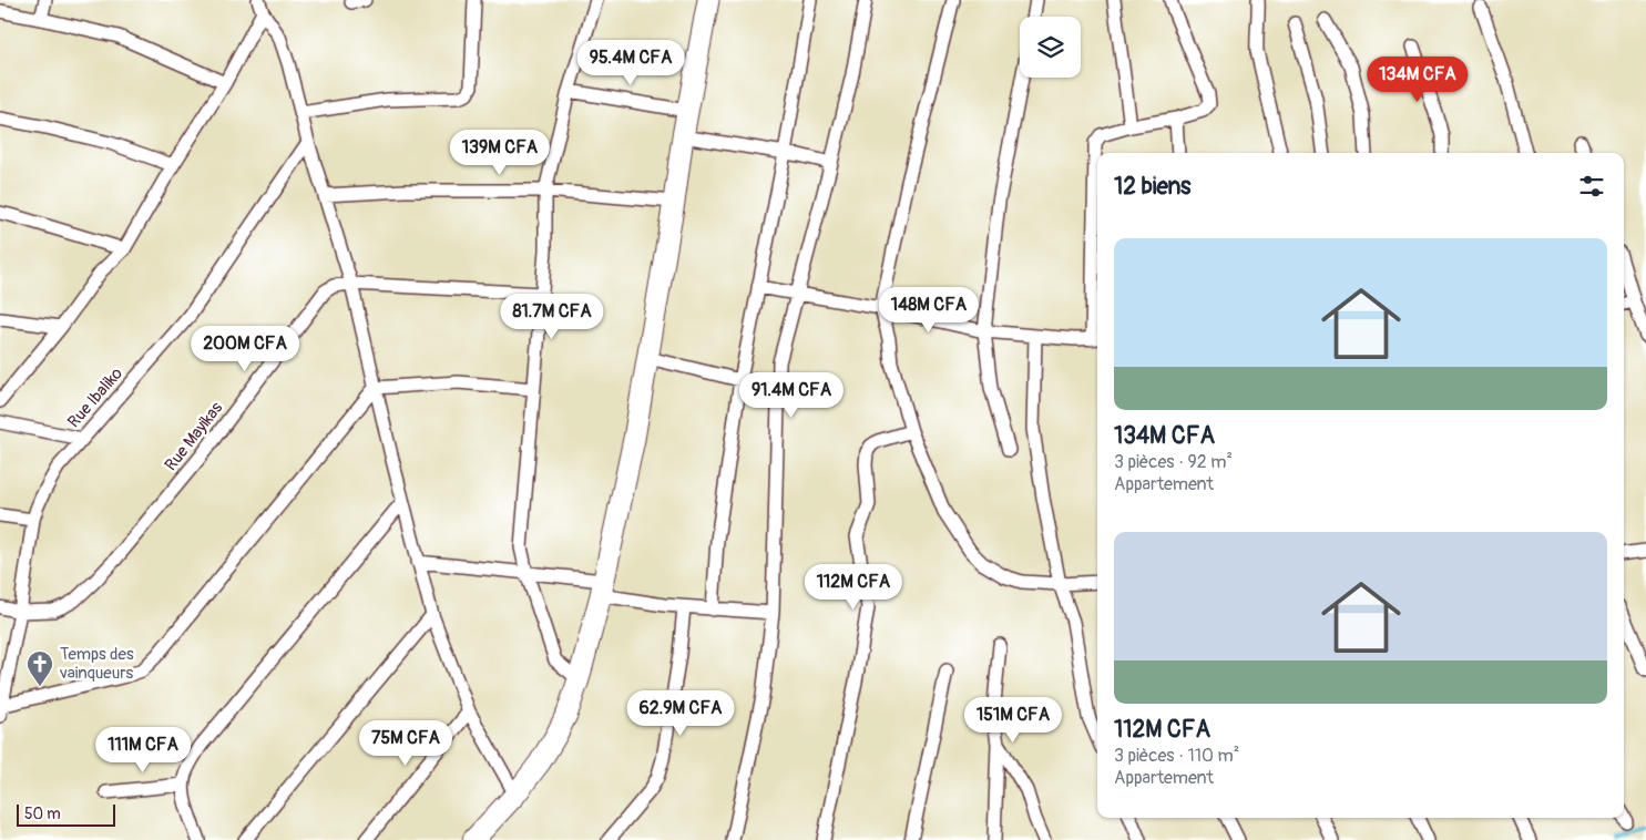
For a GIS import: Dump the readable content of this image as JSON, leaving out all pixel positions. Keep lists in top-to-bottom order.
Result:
{
  "streets": {
    "street": ["Rue Ibaliko", "Rue Mayikas"]
  },
  "crossings": [
    ["Rue Ibaliko", "Rue Mayikas"]
  ],
  "places": {
    "church": ["Temps des vainqueurs"]
  },
  "scale_bar": "50 m",
  "page": {
    "price": [
      "95.4M CFA",
      "134M CFA",
      "139M CFA",
      "148M CFA",
      "81.7M CFA",
      "200M CFA",
      "91.4M CFA",
      "112M CFA",
      "62.9M CFA",
      "151M CFA",
      "75M CFA",
      "111M CFA"
    ],
    "heading": "12 biens",
    "list": [
      {
        "name": "134M CFA",
        "note": "3 pièces · 92 m² · Appartement"
      },
      {
        "name": "112M CFA",
        "note": "3 pièces · 110 m² · Appartement"
      }
    ],
    "scale": "50 m"
  }
}
